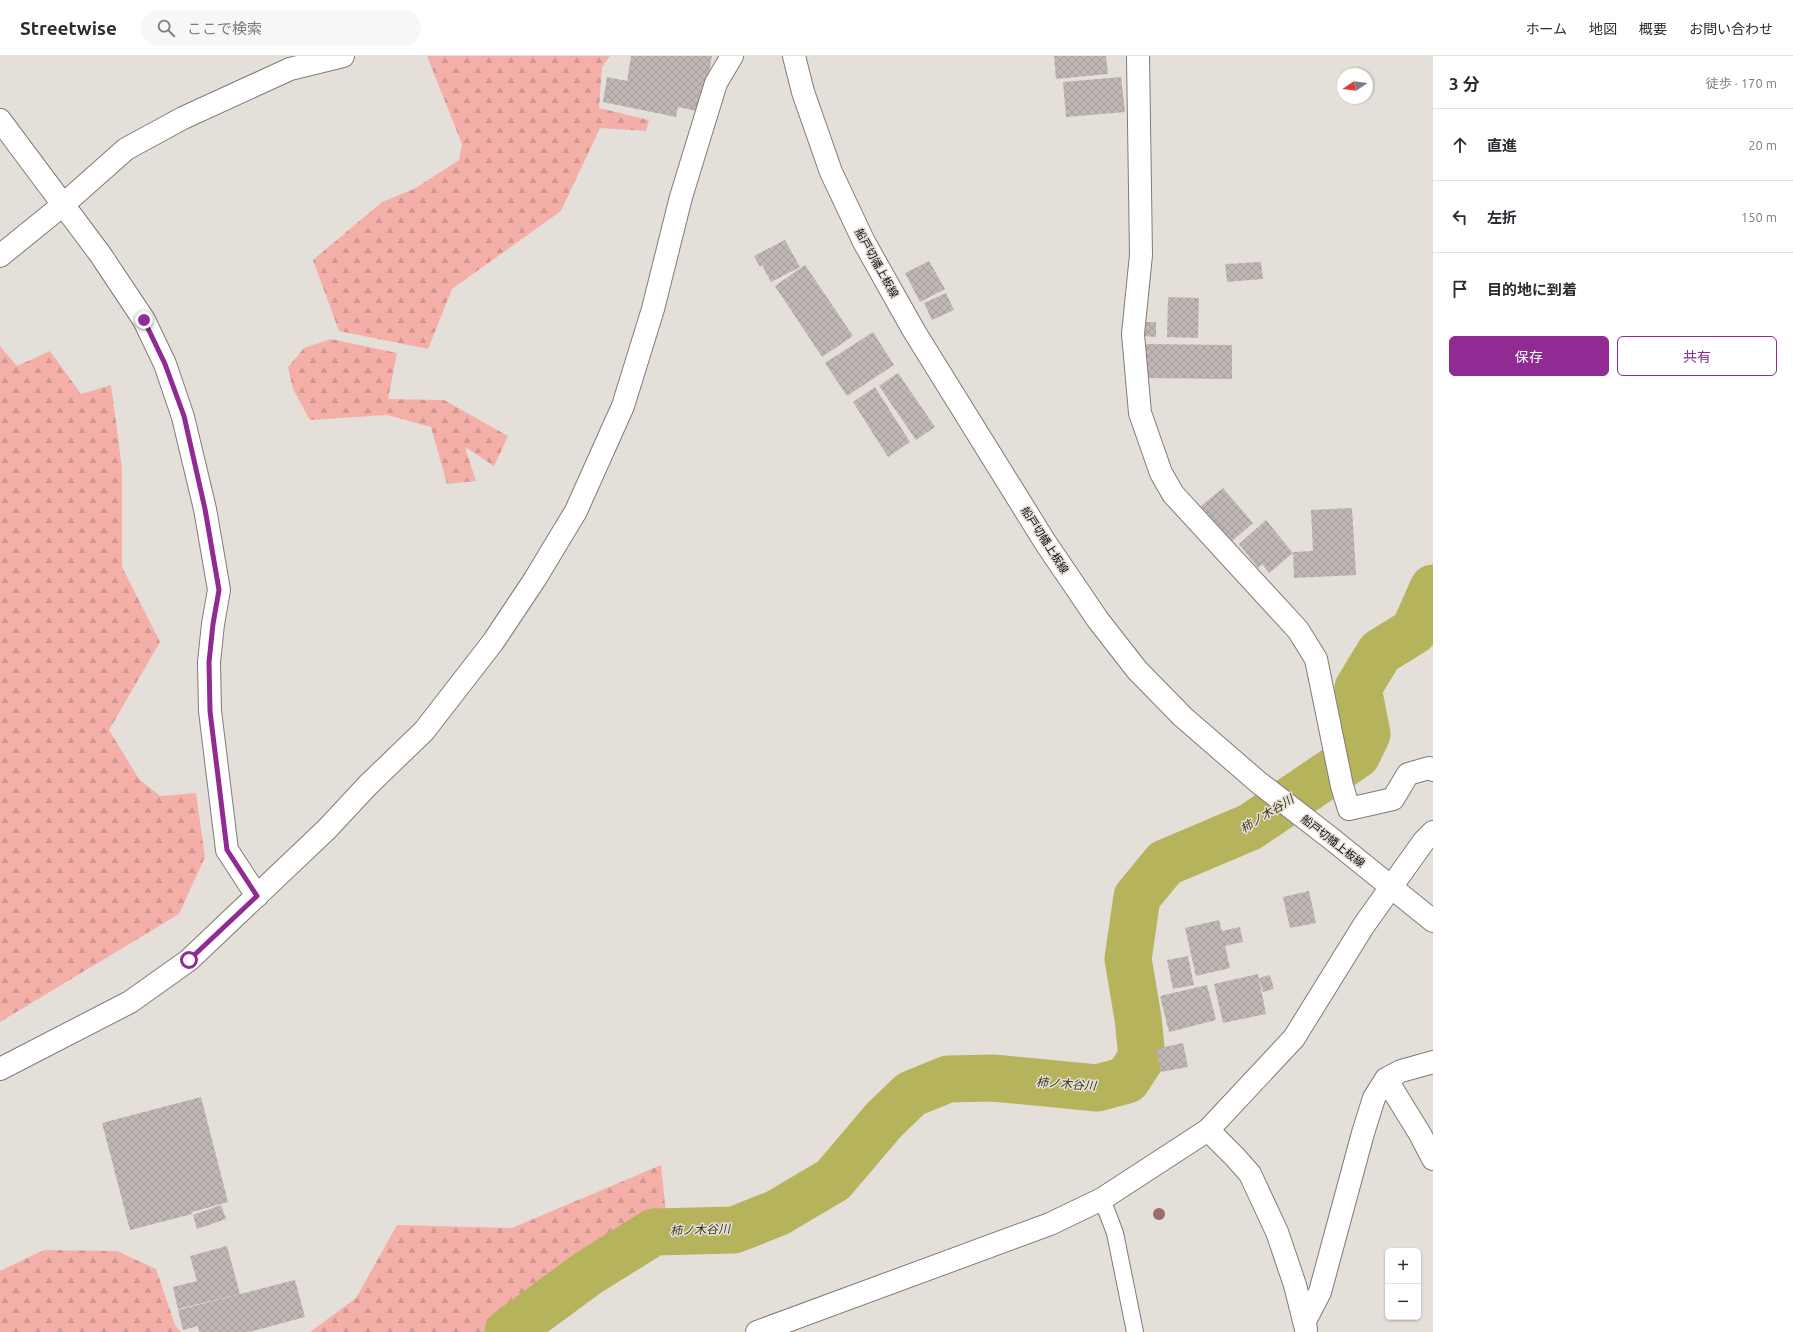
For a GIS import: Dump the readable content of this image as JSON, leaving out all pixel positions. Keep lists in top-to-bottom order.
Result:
{
  "streets": {
    "street": ["船戸切幡上板線"]
  },
  "water": ["柿ノ木谷川"],
  "north": "left",
  "page": {
    "header": "Streetwise",
    "search": "ここで検索",
    "nav": [
      "ホーム",
      "地図",
      "概要",
      "お問い合わせ"
    ],
    "heading": ["3 分", "徒歩 · 170 m"],
    "list": [
      ["直進", "20 m"],
      ["左折", "150 m"],
      "目的地に到着"
    ],
    "buttons": ["保存", "共有"],
    "map_buttons": ["+", "−"]
  }
}
